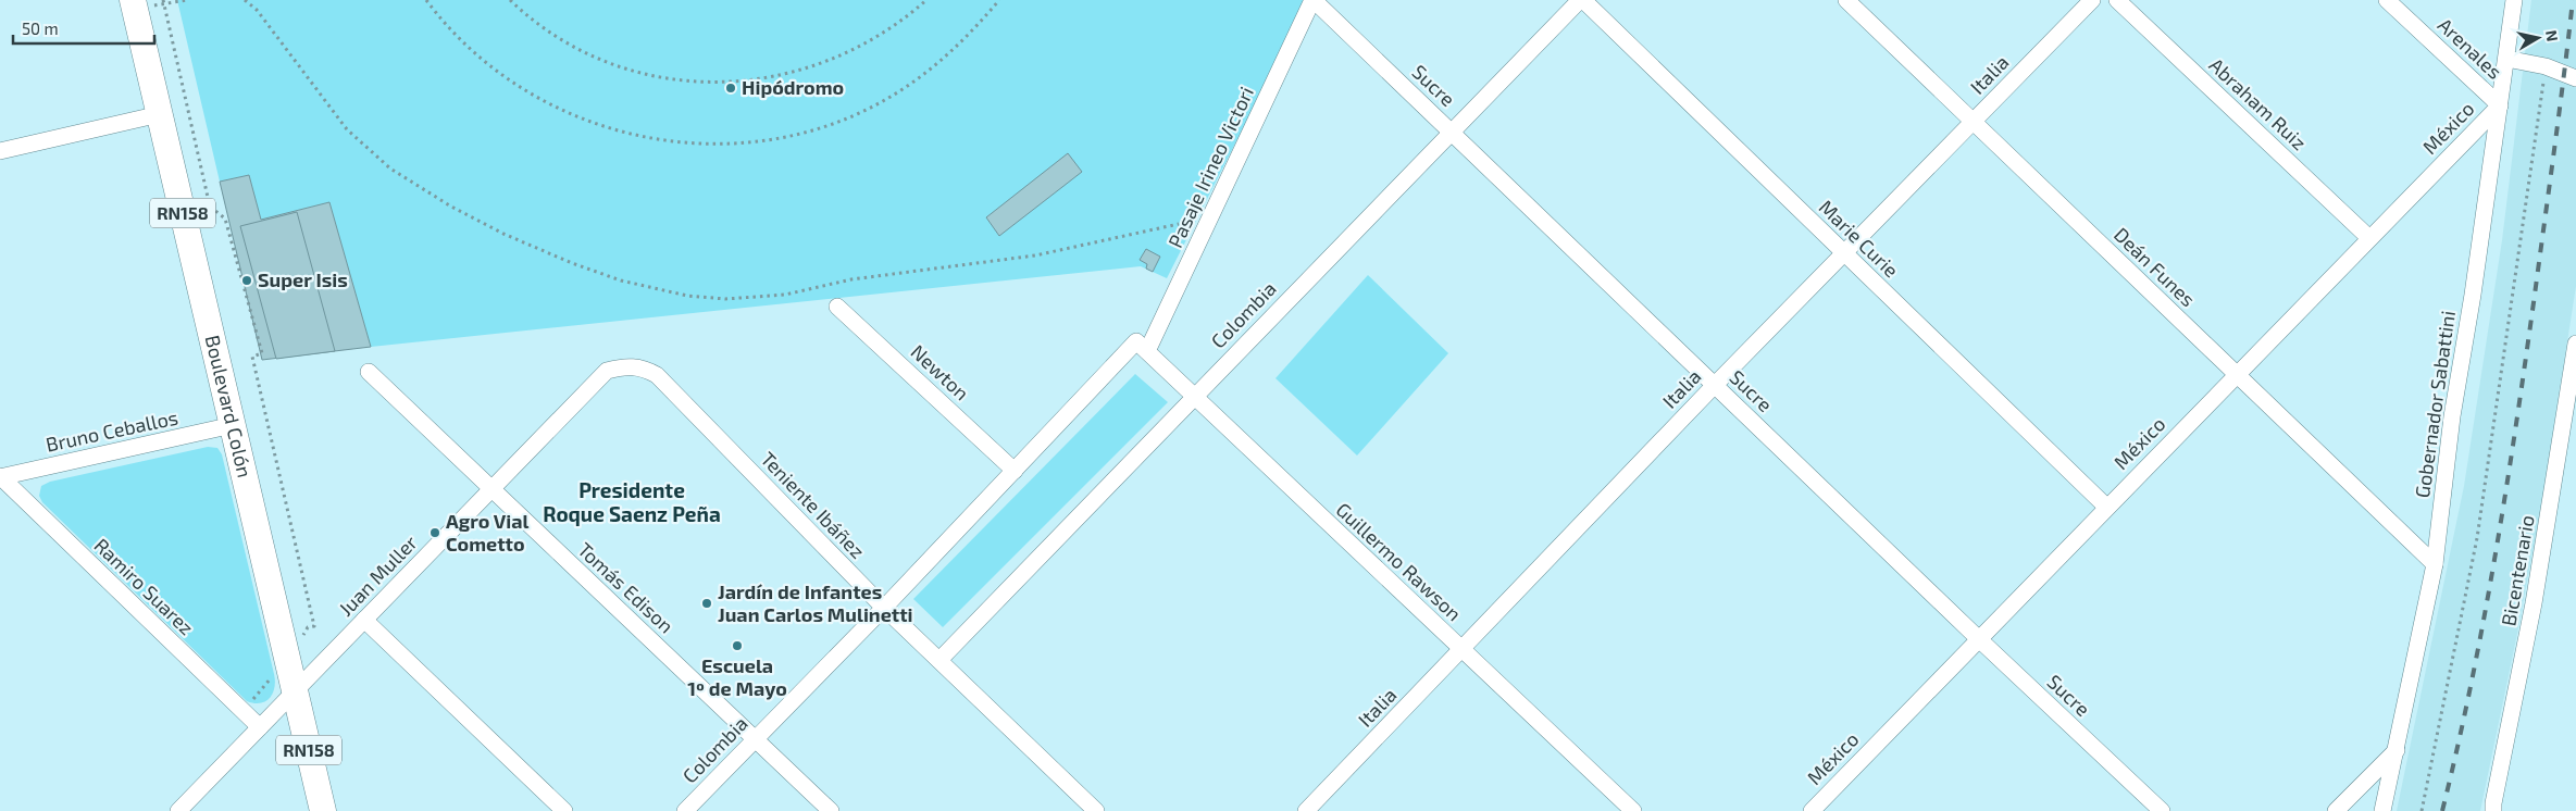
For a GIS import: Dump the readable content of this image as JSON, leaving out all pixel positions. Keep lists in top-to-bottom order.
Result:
{
  "streets": {
    "highway": ["RN158", "Boulevard Colón"],
    "street": [
      "Arenales",
      "Italia",
      "Sucre",
      "Abraham Ruiz",
      "México",
      "Pasaje Irineo Victori",
      "Marie Curie",
      "Deán Funes",
      "Colombia",
      "Newton",
      "Gobernador Sabattini",
      "Bruno Ceballos",
      "Teniente Ibáñez",
      "Guillermo Rawson",
      "Bicentenario",
      "Juan Muller",
      "Ramiro Suarez",
      "Tomás Edison"
    ]
  },
  "crossings": [
    ["Arenales", "México"],
    ["Arenales", "Gobernador Sabattini"],
    ["Italia", "Sucre"],
    ["Italia", "Marie Curie"],
    ["Italia", "Deán Funes"],
    ["Italia", "Guillermo Rawson"],
    ["Sucre", "México"],
    ["Sucre", "Pasaje Irineo Victori"],
    ["Sucre", "Colombia"],
    ["Abraham Ruiz", "México"],
    ["México", "Marie Curie"],
    ["México", "Deán Funes"],
    ["México", "Gobernador Sabattini"],
    ["Pasaje Irineo Victori", "Colombia"],
    ["Pasaje Irineo Victori", "Guillermo Rawson"],
    ["Marie Curie", "Colombia"],
    ["Deán Funes", "Gobernador Sabattini"],
    ["Colombia", "Newton"],
    ["Colombia", "Teniente Ibáñez"],
    ["Colombia", "Guillermo Rawson"],
    ["Colombia", "Tomás Edison"],
    ["Boulevard Colón", "Bruno Ceballos"],
    ["Boulevard Colón", "Juan Muller"],
    ["Bruno Ceballos", "Ramiro Suarez"],
    ["Teniente Ibáñez", "Juan Muller"],
    ["Juan Muller", "Ramiro Suarez"],
    ["Juan Muller", "Tomás Edison"]
  ],
  "districts": ["Presidente Roque Saenz Peña"],
  "places": [
    "Hipódromo",
    "Super Isis",
    "Agro Vial Cometto",
    "Jardín de Infantes Juan Carlos Mulinetti",
    "Escuela 1º de Mayo"
  ],
  "scale_bar": "50 m",
  "north": "right"
}
